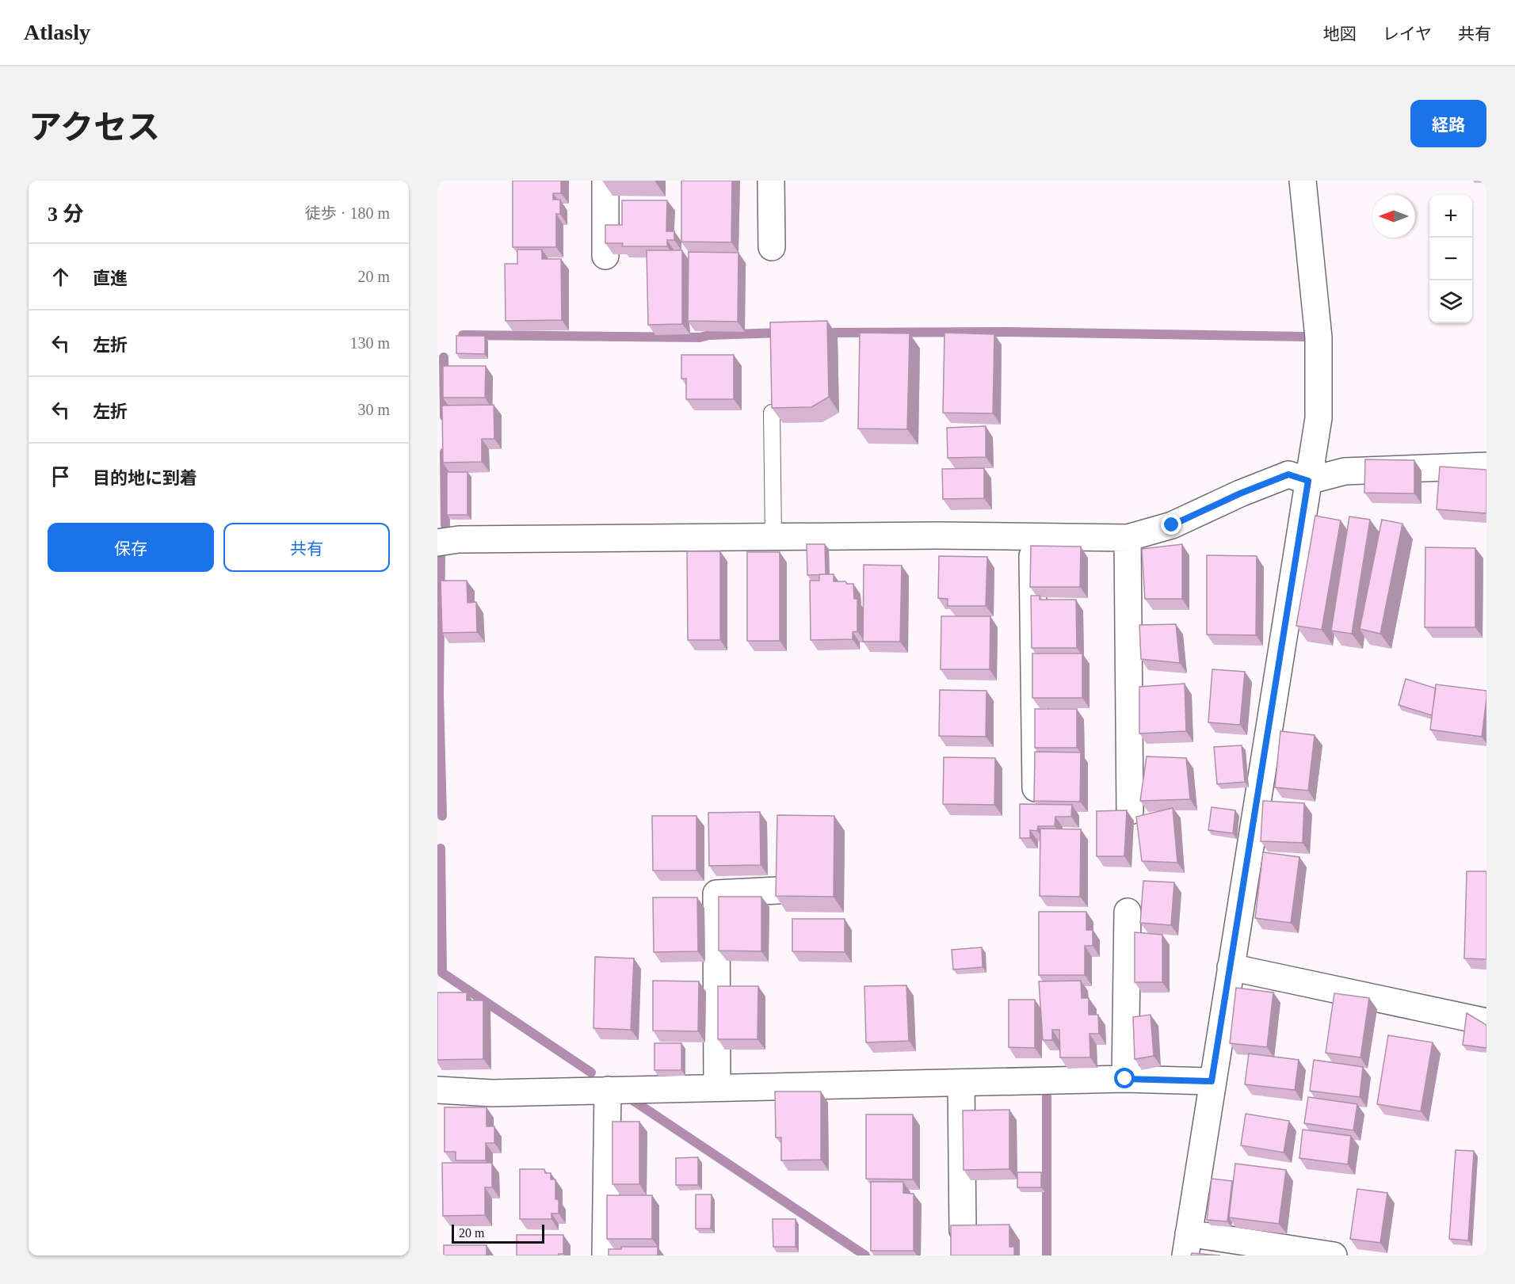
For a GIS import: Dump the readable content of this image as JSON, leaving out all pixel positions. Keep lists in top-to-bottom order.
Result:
{
  "scale_bar": "20 m",
  "north": "left",
  "page": {
    "header": "Atlasly",
    "nav": ["地図", "レイヤ", "共有"],
    "title": "アクセス",
    "buttons": [
      "経路",
      ["保存", "共有"]
    ],
    "heading": ["3 分", "徒歩 · 180 m"],
    "map_buttons": ["+", "−"],
    "list": [
      ["直進", "20 m"],
      ["左折", "130 m"],
      ["左折", "30 m"],
      "目的地に到着"
    ],
    "scale": "20 m"
  }
}
